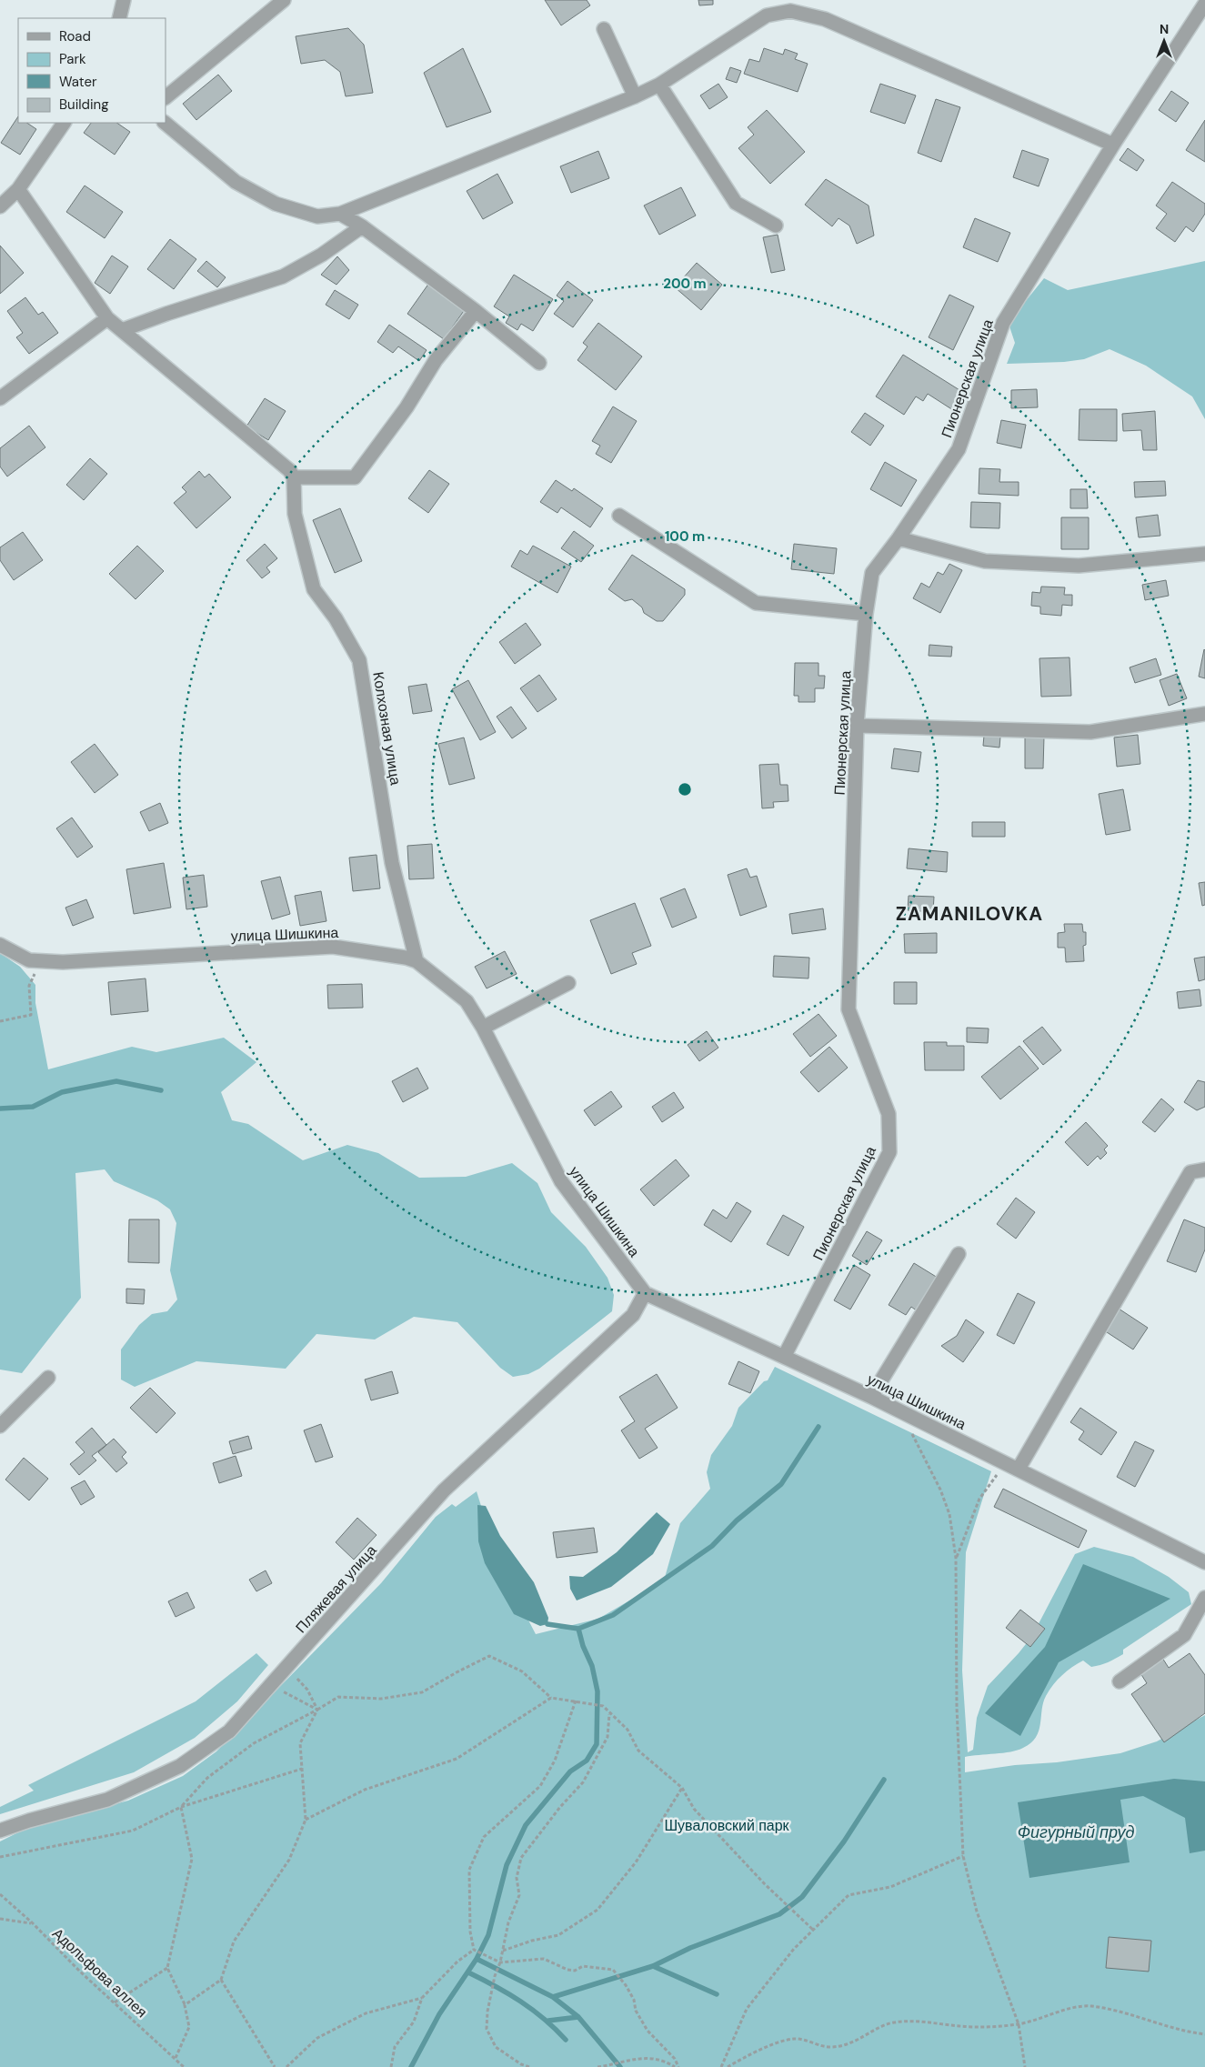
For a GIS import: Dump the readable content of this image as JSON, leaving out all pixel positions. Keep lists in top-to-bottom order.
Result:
{
  "streets": {
    "street": [
      "Пионерская улица",
      "Колхозная улица",
      "улица Шишкина",
      "Пляжевая улица"
    ],
    "path": ["Адольфова аллея"]
  },
  "crossings": [
    ["Пионерская улица", "улица Шишкина"],
    ["Колхозная улица", "улица Шишкина"],
    ["улица Шишкина", "Пляжевая улица"]
  ],
  "districts": ["ZAMANILOVKA"],
  "water": ["Фигурный пруд"],
  "parks": ["Шуваловский парк"],
  "legend": [
    "Road",
    "Park",
    "Water",
    "Building"
  ],
  "north": "top",
  "rings": ["200 m", "100 m"]
}
